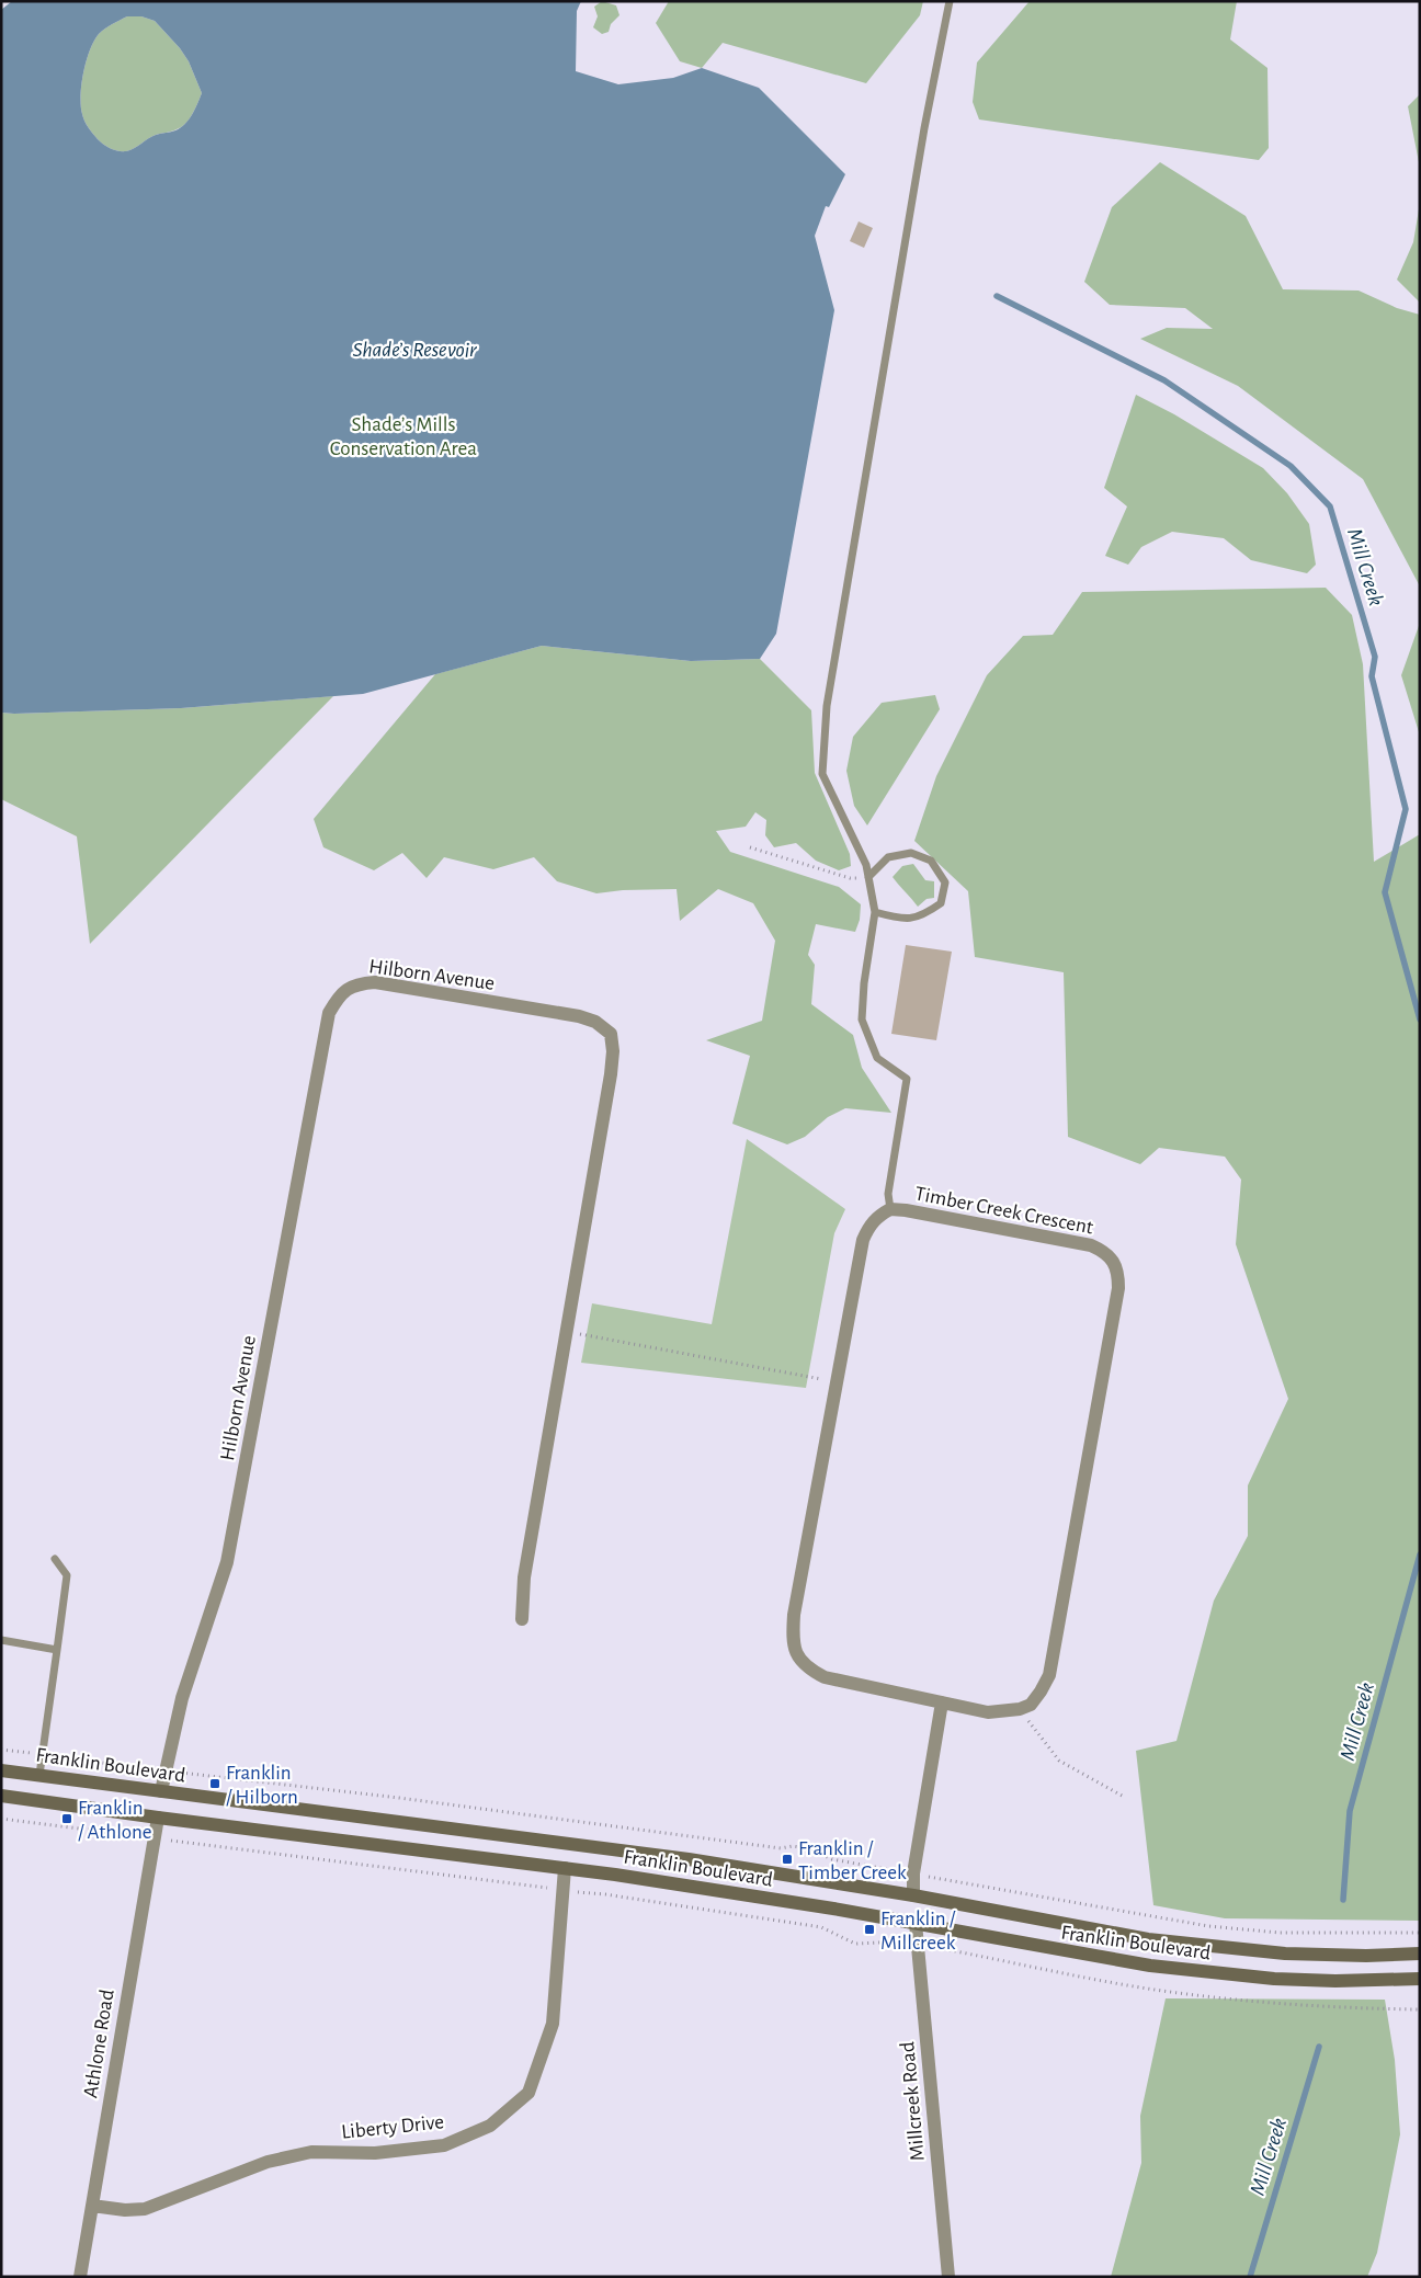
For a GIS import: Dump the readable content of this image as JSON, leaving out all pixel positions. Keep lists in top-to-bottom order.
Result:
{
  "streets": {
    "main road": ["Franklin Boulevard"],
    "street": [
      "Hilborn Avenue",
      "Timber Creek Crescent",
      "Athlone Road",
      "Millcreek Road",
      "Liberty Drive"
    ]
  },
  "crossings": [
    ["Hilborn Avenue", "Franklin Boulevard"],
    ["Franklin Boulevard", "Athlone Road"],
    ["Franklin Boulevard", "Millcreek Road"],
    ["Franklin Boulevard", "Liberty Drive"],
    ["Athlone Road", "Liberty Drive"]
  ],
  "water": ["Shade’s Resevoir", "Mill Creek"],
  "parks": ["Shade’s Mills Conservation Area"],
  "places": {
    "transit": [
      "Franklin / Hilborn",
      "Franklin / Athlone",
      "Franklin / Timber Creek",
      "Franklin / Millcreek"
    ]
  }
}
